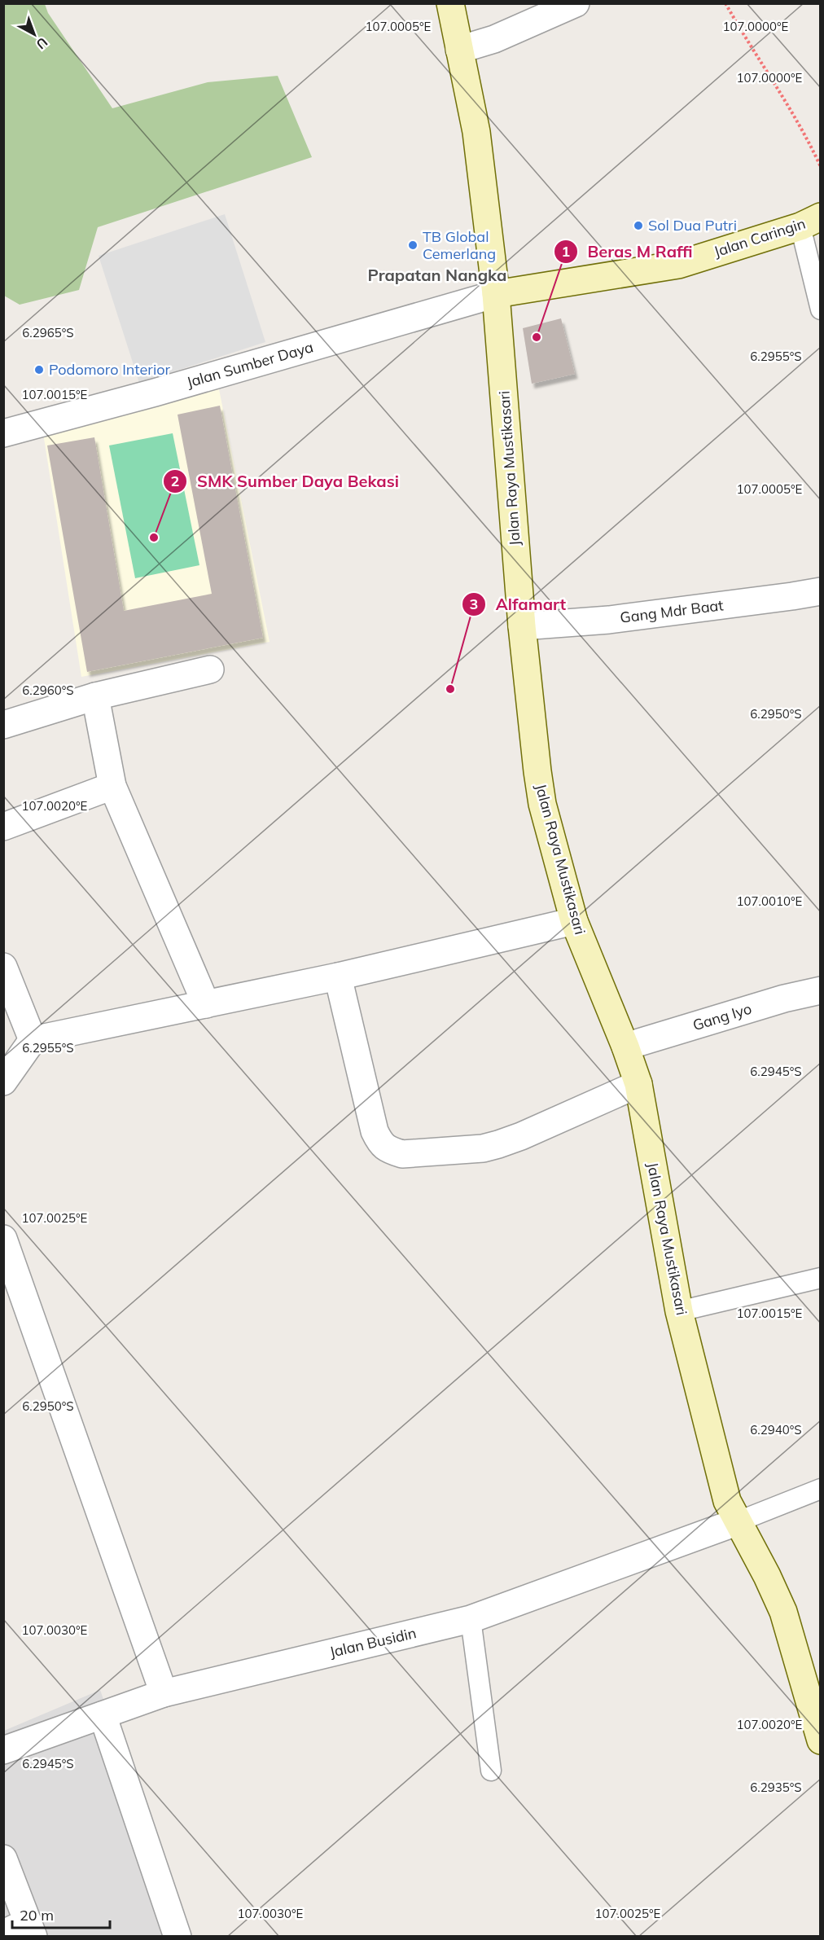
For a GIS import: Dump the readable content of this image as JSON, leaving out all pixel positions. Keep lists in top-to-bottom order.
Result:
{
  "streets": {
    "main road": ["Jalan Caringin", "Jalan Raya Mustikasari"],
    "street": [
      "Jalan Sumber Daya",
      "Gang Mdr Baat",
      "Gang Iyo",
      "Jalan Busidin"
    ]
  },
  "crossings": [
    ["Jalan Caringin", "Jalan Sumber Daya"],
    ["Jalan Caringin", "Jalan Raya Mustikasari"],
    ["Jalan Sumber Daya", "Jalan Raya Mustikasari"],
    ["Jalan Raya Mustikasari", "Gang Mdr Baat"],
    ["Jalan Raya Mustikasari", "Gang Iyo"],
    ["Jalan Raya Mustikasari", "Jalan Busidin"]
  ],
  "districts": ["Prapatan Nangka"],
  "places": [
    "Sol Dua Putri",
    "TB Global Cemerlang",
    "Beras M Raffi",
    "Podomoro Interior",
    "SMK Sumber Daya Bekasi",
    "Alfamart"
  ],
  "scale_bar": "20 m",
  "north": "bottom right",
  "coordinates": [
    "107.0000°E",
    "107.0005°E",
    "6.2965°S",
    "6.2955°S",
    "107.0015°E",
    "6.2960°S",
    "6.2950°S",
    "107.0020°E",
    "107.0010°E",
    "6.2945°S",
    "107.0025°E",
    "6.2940°S",
    "107.0030°E",
    "6.2935°S"
  ]
}
